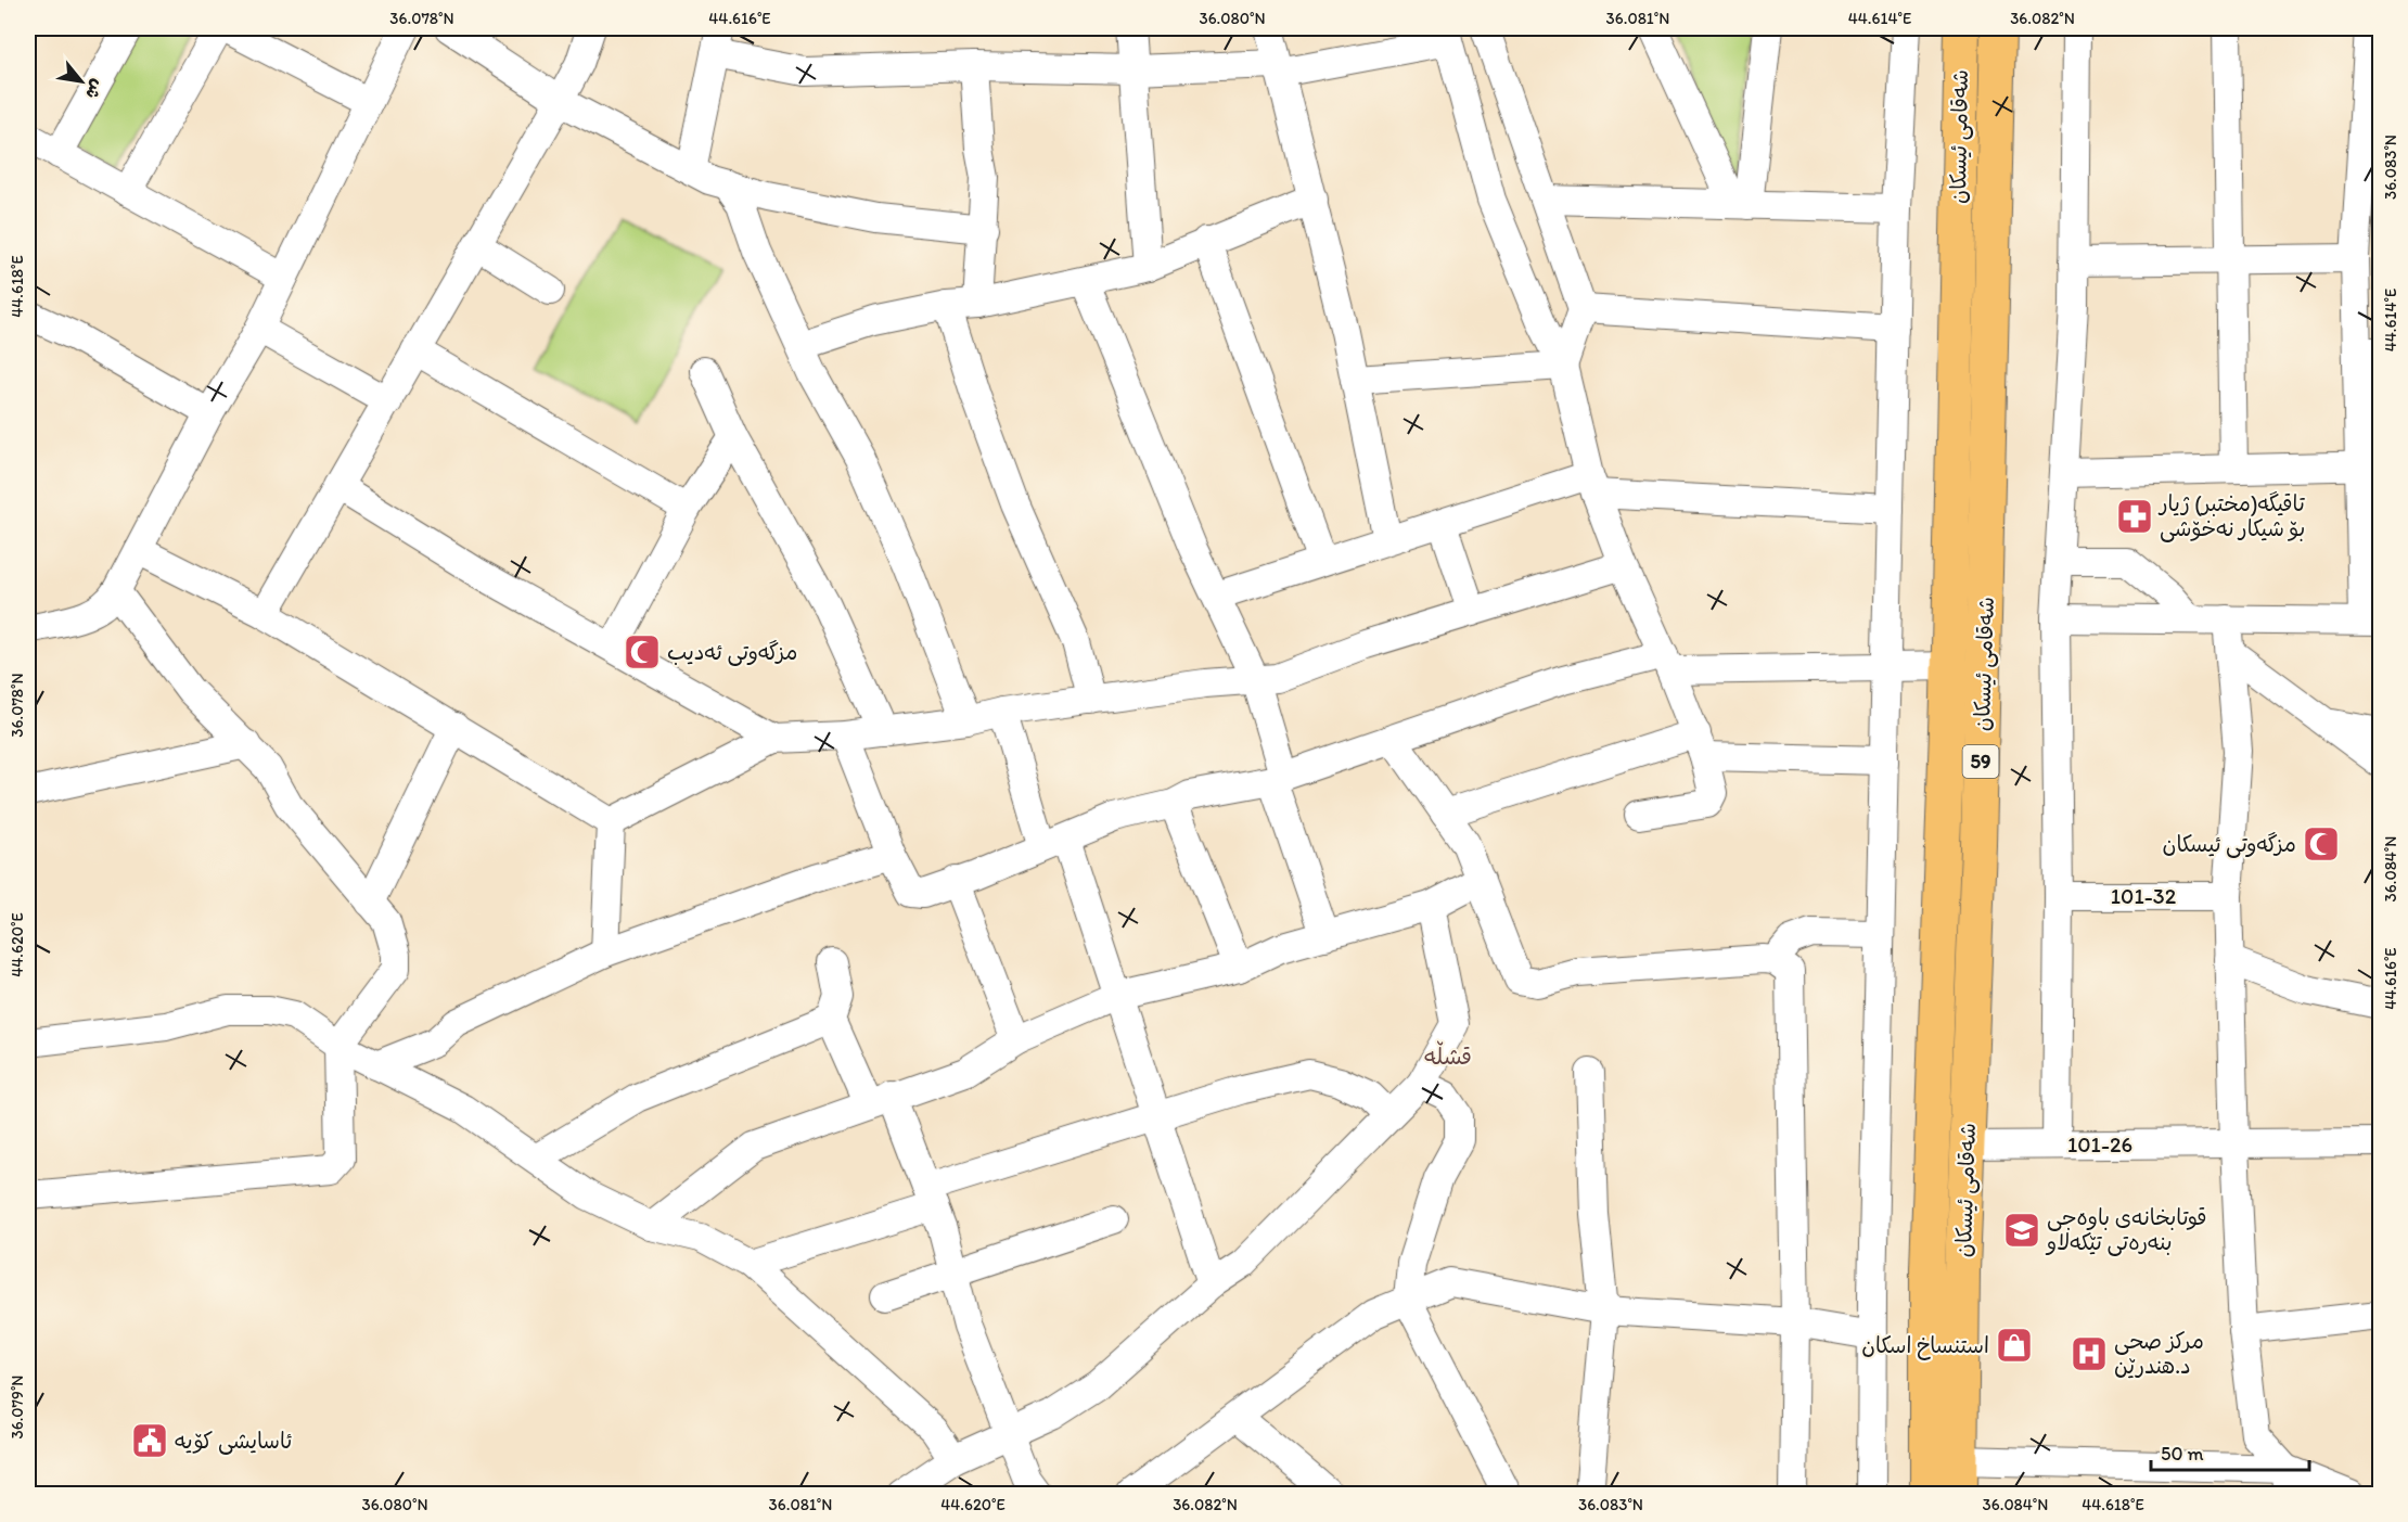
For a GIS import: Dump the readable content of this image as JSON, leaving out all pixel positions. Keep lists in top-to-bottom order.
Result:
{
  "streets": {
    "main road": ["شەقامی ئیسکان", "59"],
    "street": ["101-32", "101-26"]
  },
  "crossings": [
    ["شەقامی ئیسکان", "101-26"]
  ],
  "districts": ["قشڵه‌"],
  "places": {
    "pharmacy": ["تاقیگە(مختبر) ژیار بۆ شیکار نەخۆشی"],
    "mosque": ["مزگەوتی ئەدیب", "مزگەوتی ئیسکان"],
    "school or university": ["قوتابخانه‌ی باوه‌جی بنه‌ره‌تی تێكه‌لاو"],
    "shop": ["استنساخ اسکان"],
    "hospital": ["مرکز صحی د.هندرێن"],
    "public building": ["ئاسایشی کۆیە"]
  },
  "scale_bar": "50 m",
  "north": "bottom right",
  "coordinates": [
    "36.078°N",
    "44.616°E",
    "36.080°N",
    "36.081°N",
    "44.614°E",
    "36.082°N",
    "36.083°N",
    "44.618°E",
    "36.084°N",
    "44.620°E",
    "36.079°N"
  ]
}
